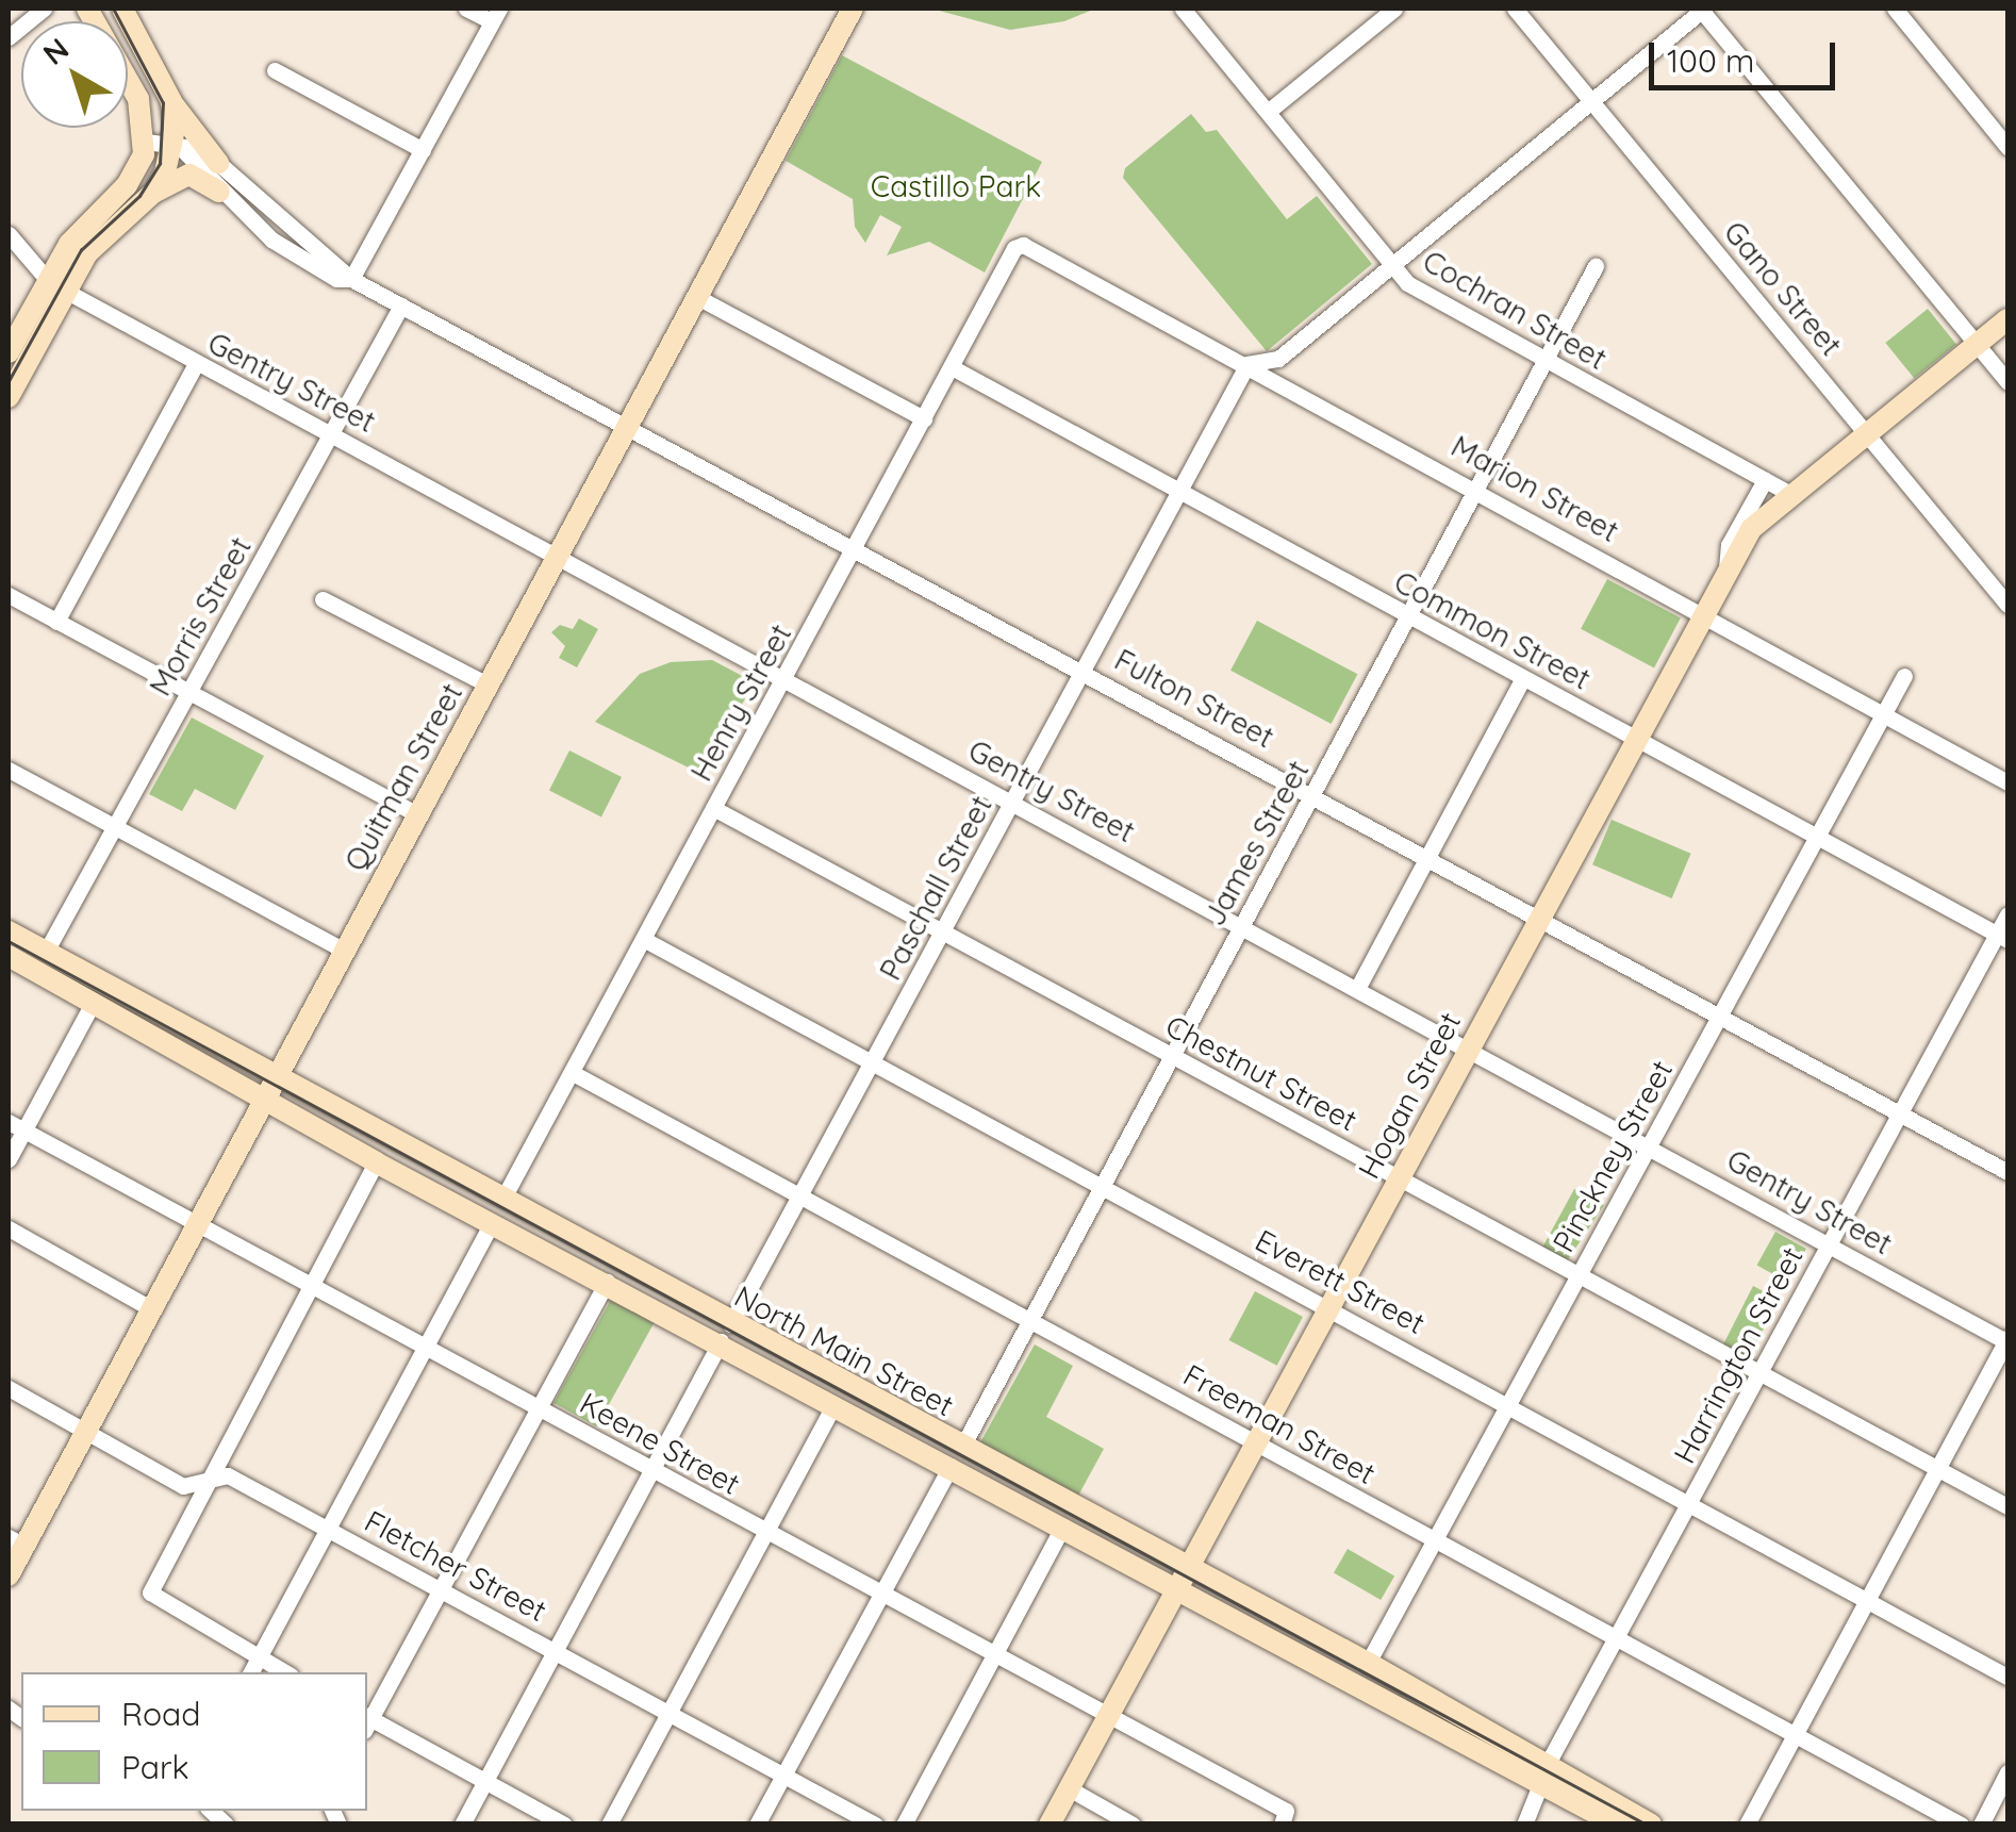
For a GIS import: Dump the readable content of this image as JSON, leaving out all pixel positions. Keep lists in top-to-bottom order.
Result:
{
  "streets": {
    "main road": ["Quitman Street", "Hogan Street", "North Main Street"],
    "street": [
      "Gano Street",
      "Cochran Street",
      "Gentry Street",
      "Marion Street",
      "Morris Street",
      "Common Street",
      "Fulton Street",
      "Henry Street",
      "James Street",
      "Paschall Street",
      "Chestnut Street",
      "Pinckney Street",
      "Everett Street",
      "Harrington Street",
      "Freeman Street",
      "Keene Street",
      "Fletcher Street"
    ]
  },
  "crossings": [
    ["Gano Street", "Hogan Street"],
    ["Cochran Street", "James Street"],
    ["Cochran Street", "Hogan Street"],
    ["Gentry Street", "Morris Street"],
    ["Gentry Street", "Henry Street"],
    ["Gentry Street", "Quitman Street"],
    ["Gentry Street", "James Street"],
    ["Gentry Street", "Paschall Street"],
    ["Gentry Street", "Hogan Street"],
    ["Gentry Street", "Pinckney Street"],
    ["Gentry Street", "Harrington Street"],
    ["Marion Street", "Henry Street"],
    ["Marion Street", "James Street"],
    ["Marion Street", "Paschall Street"],
    ["Marion Street", "Hogan Street"],
    ["Marion Street", "Pinckney Street"],
    ["Morris Street", "Fulton Street"],
    ["Morris Street", "North Main Street"],
    ["Common Street", "Henry Street"],
    ["Common Street", "James Street"],
    ["Common Street", "Paschall Street"],
    ["Common Street", "Hogan Street"],
    ["Common Street", "Pinckney Street"],
    ["Common Street", "Harrington Street"],
    ["Fulton Street", "Henry Street"],
    ["Fulton Street", "Quitman Street"],
    ["Fulton Street", "James Street"],
    ["Fulton Street", "Paschall Street"],
    ["Fulton Street", "Hogan Street"],
    ["Fulton Street", "Pinckney Street"],
    ["Fulton Street", "Harrington Street"],
    ["Henry Street", "Chestnut Street"],
    ["Henry Street", "Everett Street"],
    ["Henry Street", "North Main Street"],
    ["Henry Street", "Freeman Street"],
    ["Quitman Street", "North Main Street"],
    ["Quitman Street", "Keene Street"],
    ["Quitman Street", "Fletcher Street"],
    ["James Street", "Chestnut Street"],
    ["James Street", "Everett Street"],
    ["James Street", "North Main Street"],
    ["James Street", "Freeman Street"],
    ["James Street", "Keene Street"],
    ["James Street", "Fletcher Street"],
    ["Paschall Street", "Chestnut Street"],
    ["Paschall Street", "Everett Street"],
    ["Paschall Street", "North Main Street"],
    ["Paschall Street", "Freeman Street"],
    ["Paschall Street", "Keene Street"],
    ["Paschall Street", "Fletcher Street"],
    ["Chestnut Street", "Hogan Street"],
    ["Chestnut Street", "Pinckney Street"],
    ["Chestnut Street", "Harrington Street"],
    ["Hogan Street", "Everett Street"],
    ["Hogan Street", "North Main Street"],
    ["Hogan Street", "Freeman Street"],
    ["Hogan Street", "Keene Street"],
    ["Pinckney Street", "Everett Street"],
    ["Pinckney Street", "North Main Street"],
    ["Pinckney Street", "Freeman Street"],
    ["Everett Street", "Harrington Street"],
    ["North Main Street", "Harrington Street"],
    ["Harrington Street", "Freeman Street"]
  ],
  "parks": ["Castillo Park"],
  "legend": ["Road", "Park"],
  "scale_bar": "100 m",
  "north": "top left"
}
